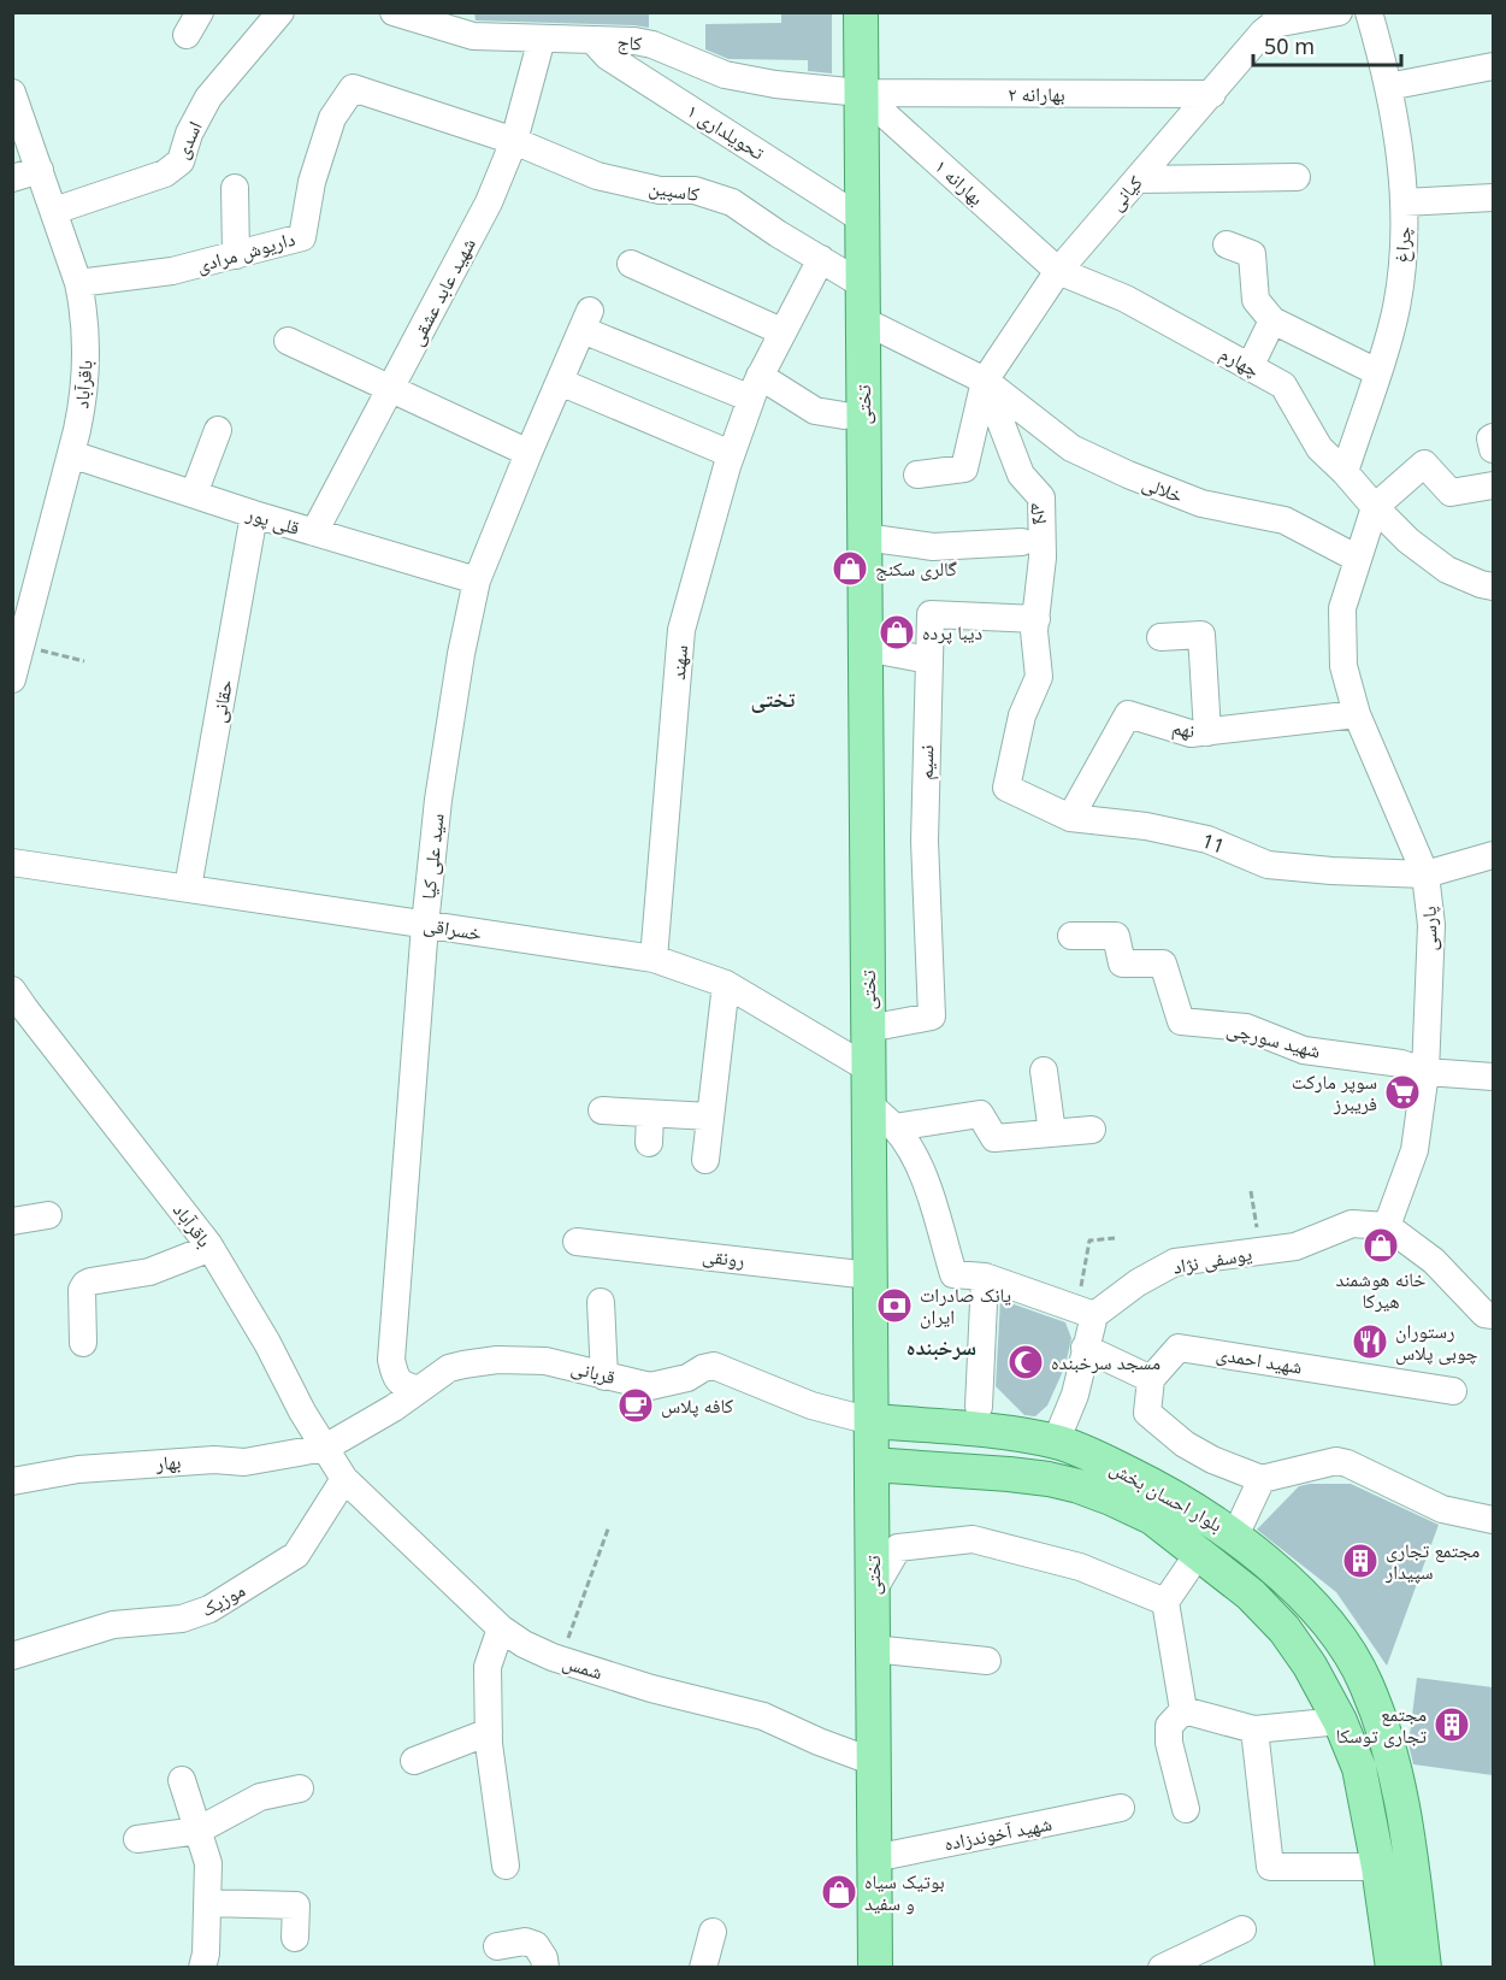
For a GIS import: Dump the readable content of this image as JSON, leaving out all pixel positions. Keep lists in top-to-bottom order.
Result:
{
  "streets": {
    "main road": ["تختی", "بلوار احسان بخش"],
    "street": [
      "کاج",
      "بهارانه ۲",
      "تحویلداری ۱",
      "اسدی",
      "بهارانه ۱",
      "کاسپین",
      "کیانی",
      "چراغ",
      "داریوش مرادی",
      "شهید عابد عشقی",
      "چهارم",
      "باقرآباد",
      "خلالی",
      "لاله",
      "قلی پور",
      "سهند",
      "حقانی",
      "نهم",
      "نسیم",
      "11",
      "سید علی کیا",
      "خسراقی",
      "پارسی",
      "شهید سورچی",
      "رونقی",
      "یوسفی نژاد",
      "شهید احمدی",
      "قربانی",
      "بهار",
      "موزیک",
      "شمس",
      "شهید آخوندزاده"
    ]
  },
  "crossings": [
    ["کاج", "بهارانه ۲"],
    ["کاج", "تحویلداری ۱"],
    ["کاج", "بهارانه ۱"],
    ["کاج", "شهید عابد عشقی"],
    ["کاج", "تختی"],
    ["بهارانه ۲", "بهارانه ۱"],
    ["بهارانه ۲", "کیانی"],
    ["بهارانه ۲", "تختی"],
    ["تحویلداری ۱", "تختی"],
    ["اسدی", "باقرآباد"],
    ["بهارانه ۱", "کیانی"],
    ["بهارانه ۱", "چهارم"],
    ["بهارانه ۱", "تختی"],
    ["کاسپین", "داریوش مرادی"],
    ["کاسپین", "شهید عابد عشقی"],
    ["کاسپین", "تختی"],
    ["کاسپین", "سهند"],
    ["کیانی", "چهارم"],
    ["کیانی", "خلالی"],
    ["کیانی", "لاله"],
    ["چراغ", "چهارم"],
    ["داریوش مرادی", "شهید عابد عشقی"],
    ["داریوش مرادی", "باقرآباد"],
    ["شهید عابد عشقی", "قلی پور"],
    ["چهارم", "پارسی"],
    ["باقرآباد", "قلی پور"],
    ["باقرآباد", "قربانی"],
    ["باقرآباد", "بهار"],
    ["باقرآباد", "موزیک"],
    ["باقرآباد", "شمس"],
    ["تختی", "نسیم"],
    ["تختی", "خسراقی"],
    ["تختی", "رونقی"],
    ["تختی", "قربانی"],
    ["تختی", "بلوار احسان بخش"],
    ["تختی", "شمس"],
    ["تختی", "شهید آخوندزاده"],
    ["خلالی", "لاله"],
    ["خلالی", "پارسی"],
    ["لاله", "نسیم"],
    ["لاله", "11"],
    ["قلی پور", "حقانی"],
    ["قلی پور", "سید علی کیا"],
    ["سهند", "سید علی کیا"],
    ["سهند", "خسراقی"],
    ["حقانی", "خسراقی"],
    ["نهم", "11"],
    ["نهم", "پارسی"],
    ["11", "پارسی"],
    ["سید علی کیا", "خسراقی"],
    ["سید علی کیا", "قربانی"],
    ["پارسی", "شهید سورچی"],
    ["پارسی", "یوسفی نژاد"],
    ["قربانی", "بهار"],
    ["قربانی", "بلوار احسان بخش"],
    ["موزیک", "شمس"]
  ],
  "districts": ["تختی", "سرخبنده"],
  "places": {
    "shop": [
      "گالری سکنج",
      "دیبا پرده",
      "خانه هوشمند هیرکا",
      "بوتیک سیاه و سفید"
    ],
    "supermarket": ["سوپر مارکت فریبرز"],
    "bank": ["یانک صادرات ایران"],
    "restaurant": ["رستوران چوبی پلاس"],
    "mosque": ["مسجد سرخبنده"],
    "cafe": ["کافه پلاس"],
    "building": ["مجتمع تجاری سپیدار", "مجتمع تجاری توسکا"]
  },
  "scale_bar": "50 m"
}
